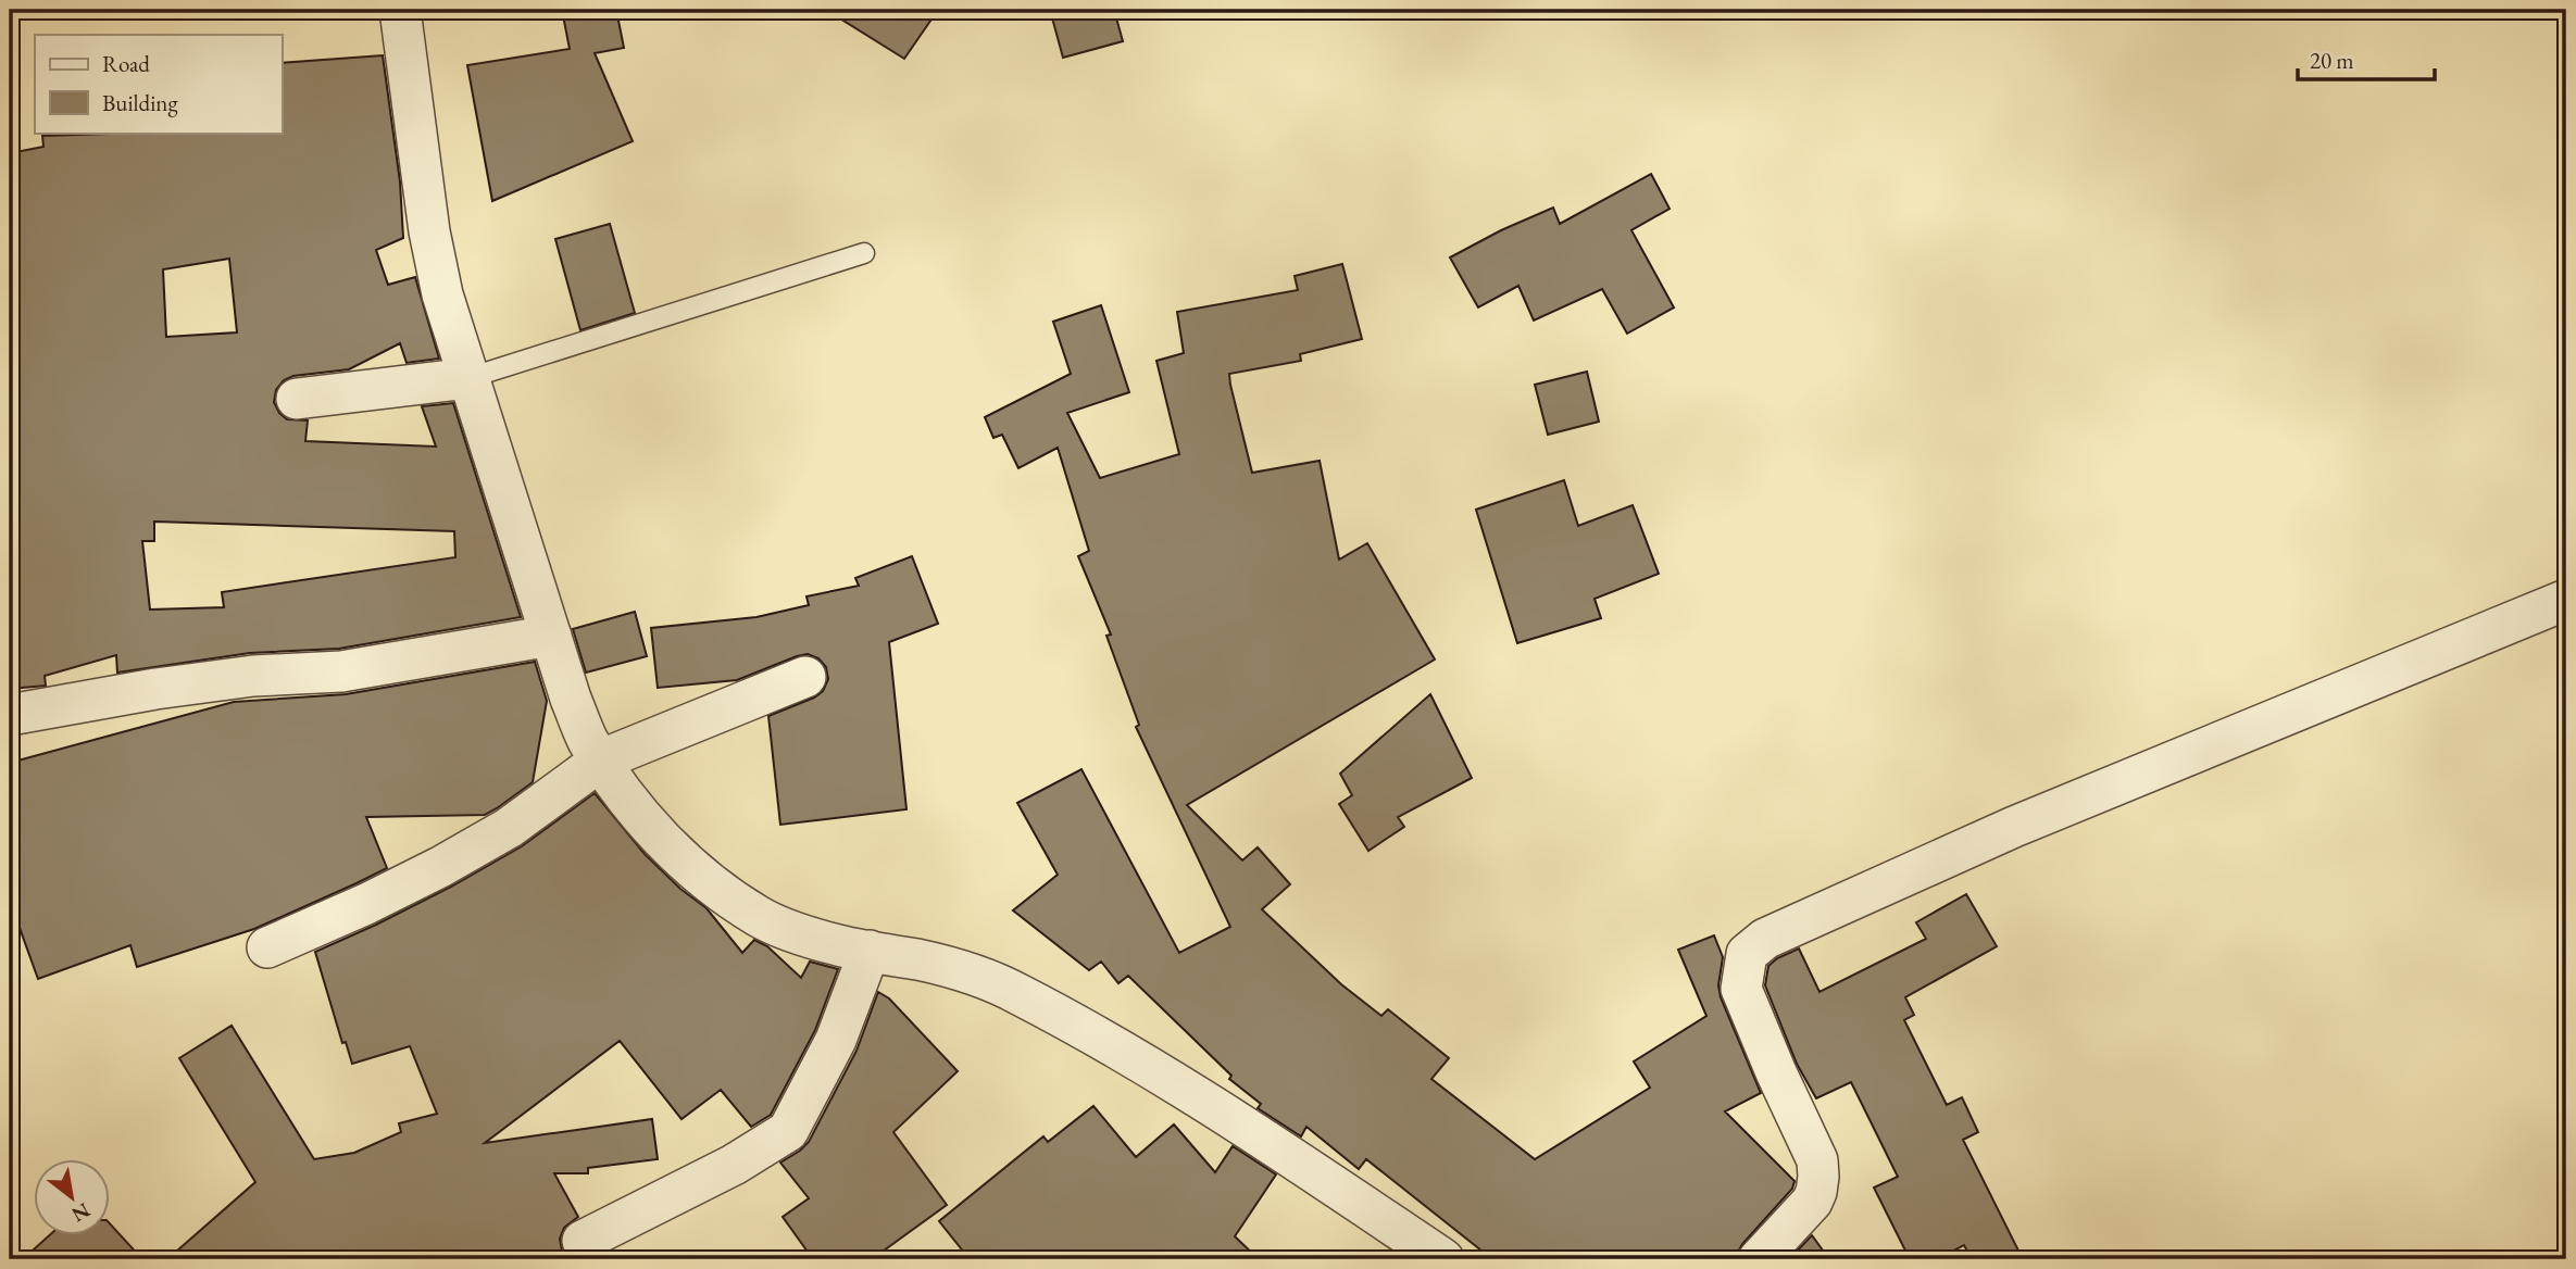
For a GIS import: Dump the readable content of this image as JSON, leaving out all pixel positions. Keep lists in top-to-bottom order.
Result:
{
  "legend": ["Road", "Building"],
  "scale_bar": "20 m",
  "north": "bottom right"
}
